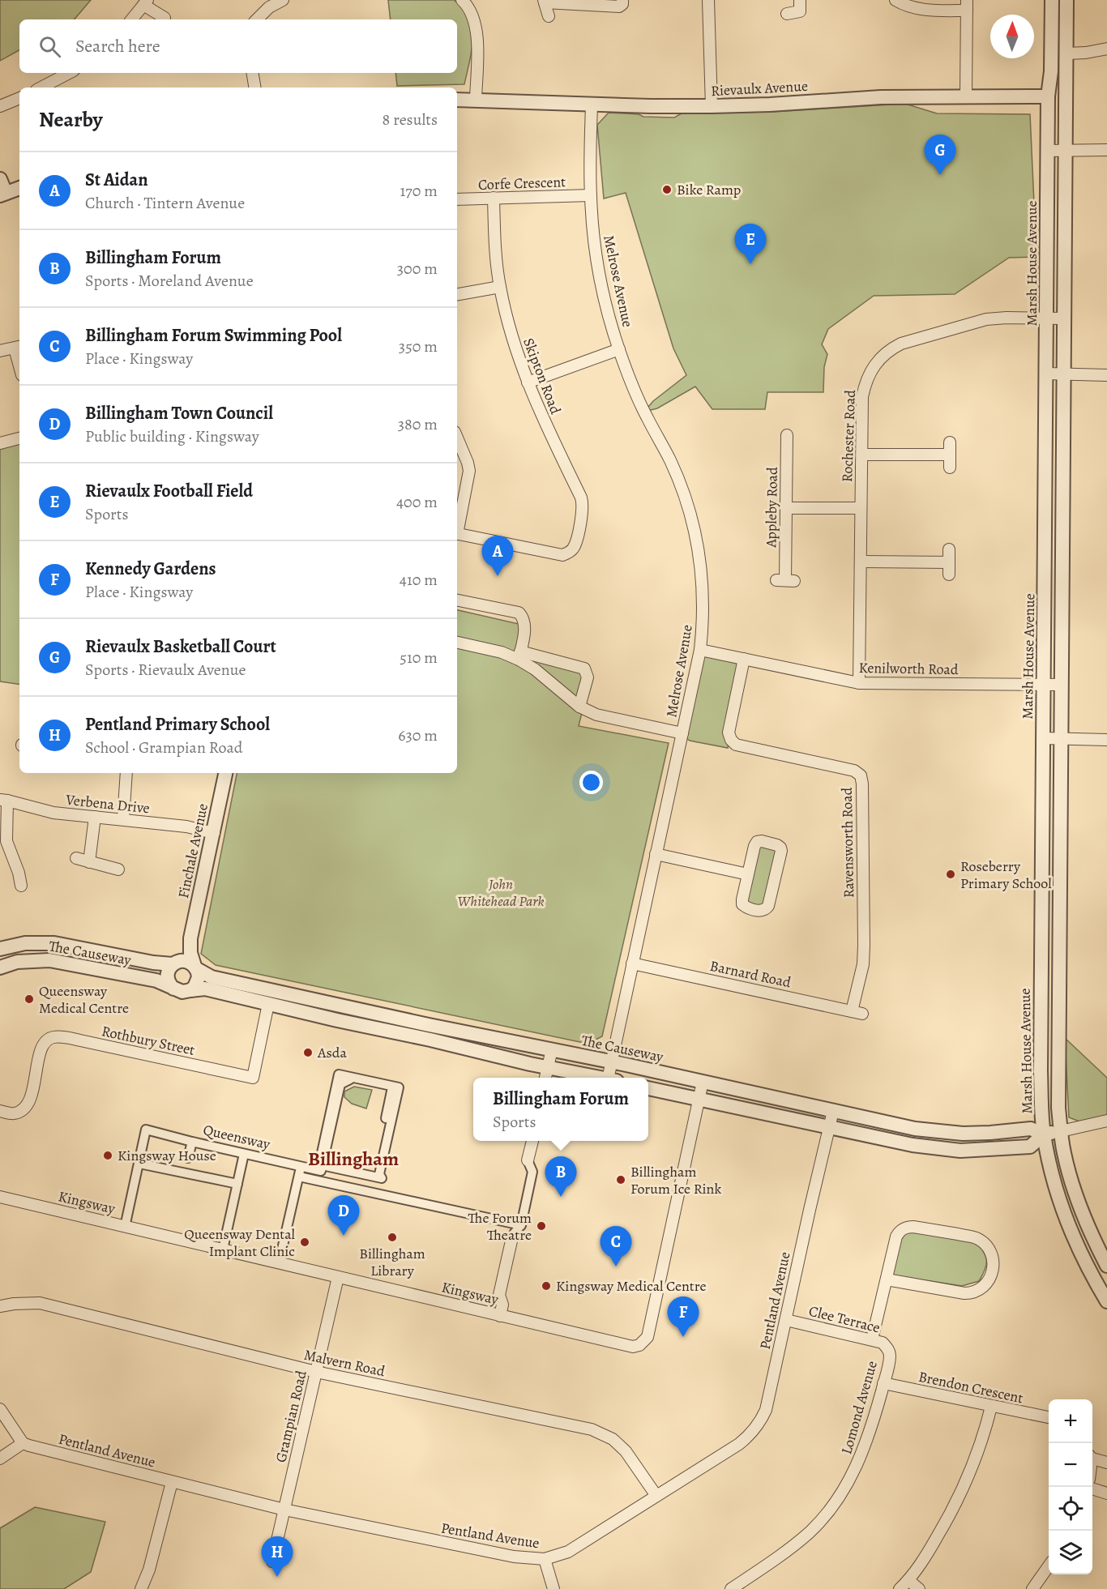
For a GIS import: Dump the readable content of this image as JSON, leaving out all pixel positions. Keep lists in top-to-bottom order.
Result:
{
  "streets": {
    "street": [
      "Rievaulx Avenue",
      "Corfe Crescent",
      "Marsh House Avenue",
      "Melrose Avenue",
      "Skipton Road",
      "Rochester Road",
      "Appleby Road",
      "Kenilworth Road",
      "Verbena Drive",
      "Ravensworth Road",
      "Finchale Avenue",
      "The Causeway",
      "Barnard Road",
      "Rothbury Street",
      "Queensway",
      "Kingsway",
      "Pentland Avenue",
      "Clee Terrace",
      "Malvern Road",
      "Brendon Crescent",
      "Lomond Avenue",
      "Grampian Road"
    ]
  },
  "crossings": [
    ["Rievaulx Avenue", "Marsh House Avenue"],
    ["Rievaulx Avenue", "Melrose Avenue"],
    ["Corfe Crescent", "Melrose Avenue"],
    ["Corfe Crescent", "Skipton Road"],
    ["Marsh House Avenue", "Rochester Road"],
    ["Marsh House Avenue", "Kenilworth Road"],
    ["Marsh House Avenue", "The Causeway"],
    ["Melrose Avenue", "Kenilworth Road"],
    ["Melrose Avenue", "The Causeway"],
    ["Melrose Avenue", "Barnard Road"],
    ["Rochester Road", "Kenilworth Road"],
    ["Kenilworth Road", "Ravensworth Road"],
    ["Verbena Drive", "Finchale Avenue"],
    ["Ravensworth Road", "Barnard Road"],
    ["Finchale Avenue", "The Causeway"],
    ["The Causeway", "Rothbury Street"],
    ["The Causeway", "Kingsway"],
    ["The Causeway", "Pentland Avenue"],
    ["Kingsway", "Grampian Road"],
    ["Pentland Avenue", "Clee Terrace"],
    ["Pentland Avenue", "Malvern Road"],
    ["Pentland Avenue", "Grampian Road"],
    ["Clee Terrace", "Lomond Avenue"],
    ["Malvern Road", "Grampian Road"],
    ["Brendon Crescent", "Lomond Avenue"]
  ],
  "districts": ["Billingham"],
  "parks": ["John Whitehead Park"],
  "places": [
    "Bike Ramp",
    "Roseberry Primary School",
    "Queensway Medical Centre",
    "Asda",
    "Kingsway House",
    "Billingham Forum Ice Rink",
    "The Forum Theatre",
    "Billingham Library",
    "Queensway Dental Implant Clinic",
    "Kingsway Medical Centre"
  ],
  "north": "top",
  "page": {
    "search": "Search here",
    "heading": ["Nearby", "8 results"],
    "pins": [
      "G",
      "E",
      "A",
      "B",
      "D",
      "C",
      "F",
      "H"
    ],
    "list": [
      {
        "mark": "A",
        "name": "St Aidan",
        "note": "Church · Tintern Avenue",
        "value": "170 m"
      },
      {
        "mark": "B",
        "name": "Billingham Forum",
        "note": "Sports · Moreland Avenue",
        "value": "300 m"
      },
      {
        "mark": "C",
        "name": "Billingham Forum Swimming Pool",
        "note": "Place · Kingsway",
        "value": "350 m"
      },
      {
        "mark": "D",
        "name": "Billingham Town Council",
        "note": "Public building · Kingsway",
        "value": "380 m"
      },
      {
        "mark": "E",
        "name": "Rievaulx Football Field",
        "note": "Sports",
        "value": "400 m"
      },
      {
        "mark": "F",
        "name": "Kennedy Gardens",
        "note": "Place · Kingsway",
        "value": "410 m"
      },
      {
        "mark": "G",
        "name": "Rievaulx Basketball Court",
        "note": "Sports · Rievaulx Avenue",
        "value": "510 m"
      },
      {
        "mark": "H",
        "name": "Pentland Primary School",
        "note": "School · Grampian Road",
        "value": "630 m"
      }
    ],
    "popup": ["Billingham Forum", "Sports"],
    "map_buttons": ["+", "−"]
  }
}
